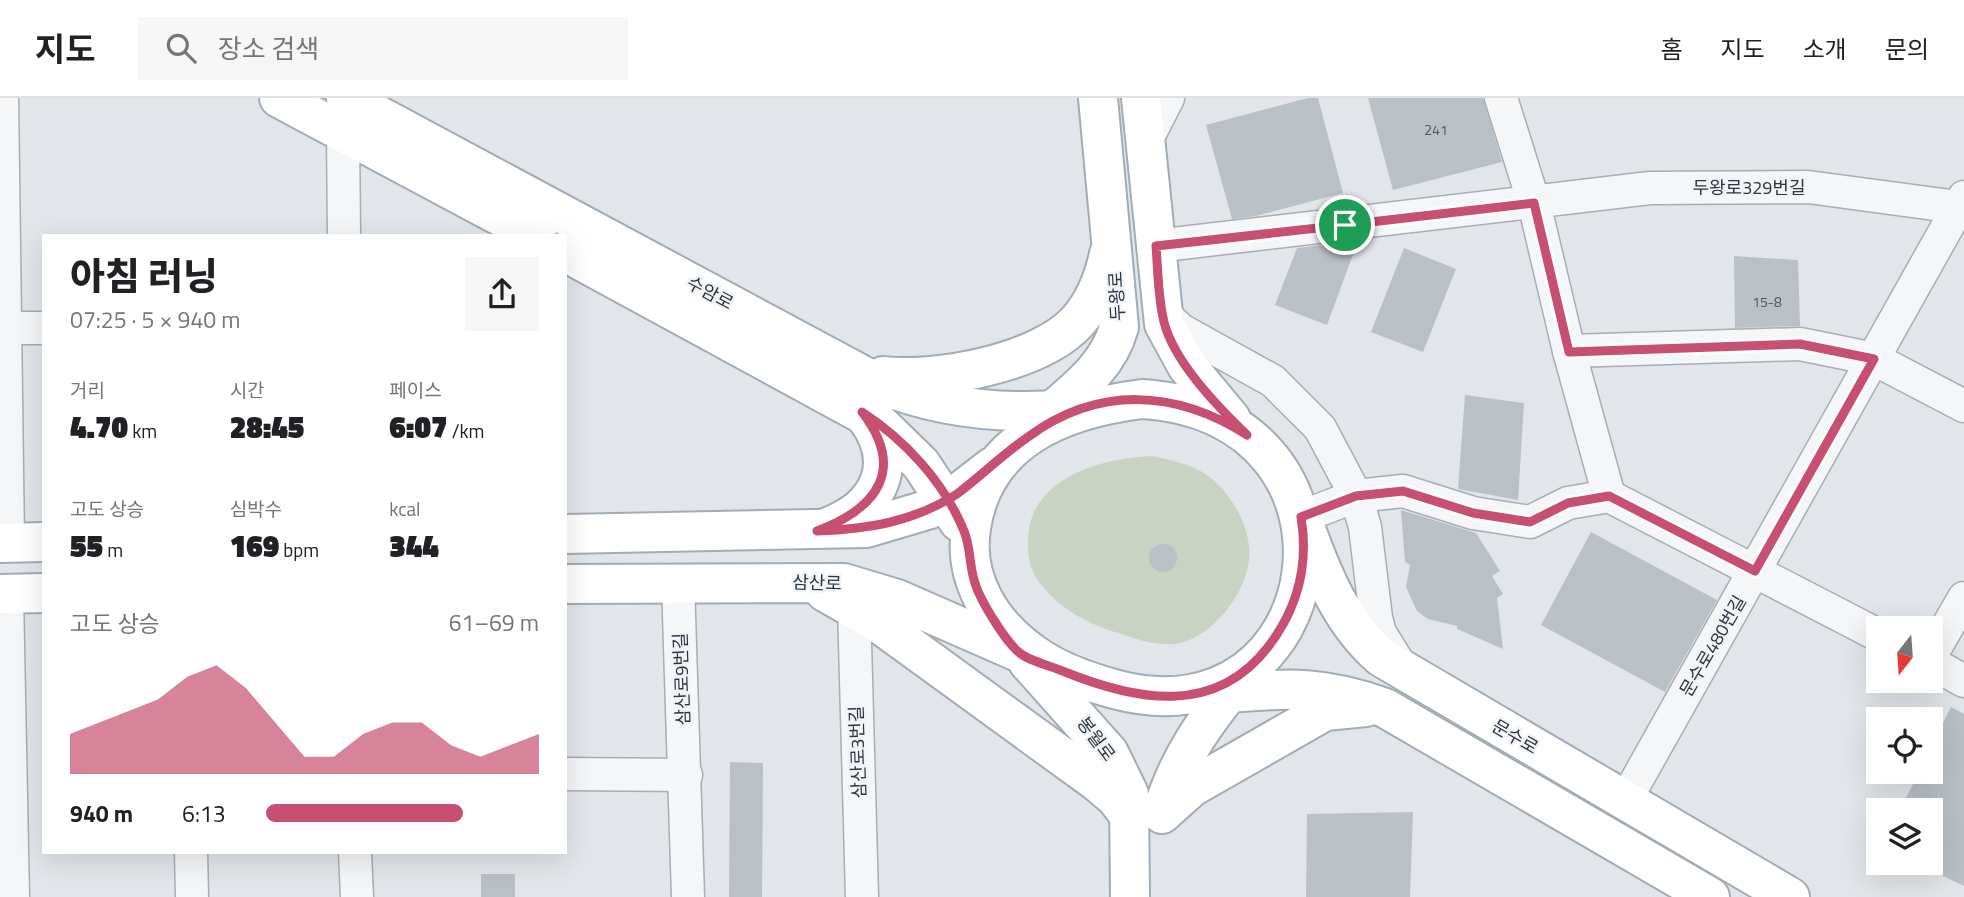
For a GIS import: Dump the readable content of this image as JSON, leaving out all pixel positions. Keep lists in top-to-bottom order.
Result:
{
  "streets": {
    "main road": [
      "수암로",
      "두왕로",
      "삼산로",
      "문수로",
      "봉월로"
    ],
    "street": [
      "두왕로329번길",
      "문수로480번길",
      "삼산로9번길",
      "삼산로3번길"
    ]
  },
  "crossings": [
    ["두왕로329번길", "문수로480번길"],
    ["두왕로329번길", "문수로"],
    ["수암로", "두왕로"],
    ["수암로", "봉월로"],
    ["삼산로", "삼산로9번길"],
    ["삼산로", "봉월로"],
    ["문수로480번길", "문수로"],
    ["문수로", "봉월로"]
  ],
  "house_numbers": ["241", "15-8"],
  "north": "bottom",
  "page": {
    "header": "지도",
    "search": "장소 검색",
    "nav": [
      "홈",
      "지도",
      "소개",
      "문의"
    ],
    "heading": ["아침 러닝", "07:25 · 5 × 940 m"],
    "stats": [
      ["거리", "4.70 km"],
      ["시간", "28:45"],
      ["페이스", "6:07 /km"],
      ["고도 상승", "55 m"],
      ["심박수", "169 bpm"],
      ["kcal", "344"]
    ],
    "chart": ["고도 상승", "61–69 m"],
    "list": [
      {
        "name": "940 m",
        "note": "6:13"
      }
    ]
  }
}
